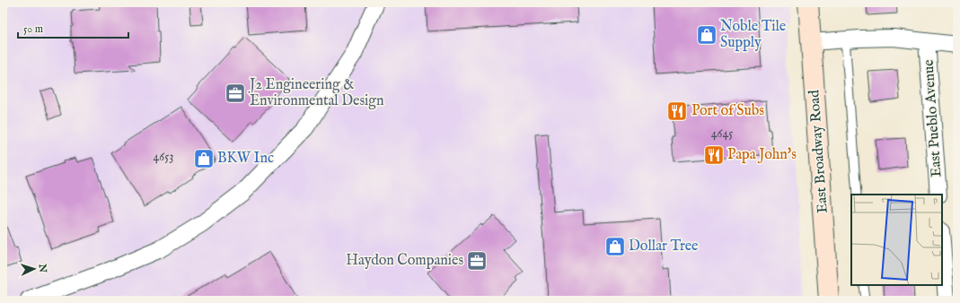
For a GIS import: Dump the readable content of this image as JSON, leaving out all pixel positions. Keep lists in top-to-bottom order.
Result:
{
  "streets": {
    "main road": ["East Broadway Road"],
    "street": ["East Pueblo Avenue"]
  },
  "places": {
    "shop": ["Noble Tile Supply", "BKW Inc", "Dollar Tree"],
    "office": ["J2 Engineering & Environmental Design", "Haydon Companies"],
    "restaurant": ["Port of Subs", "Papa John's"]
  },
  "house_numbers": ["4645", "4653"],
  "scale_bar": "50 m",
  "north": "right"
}
